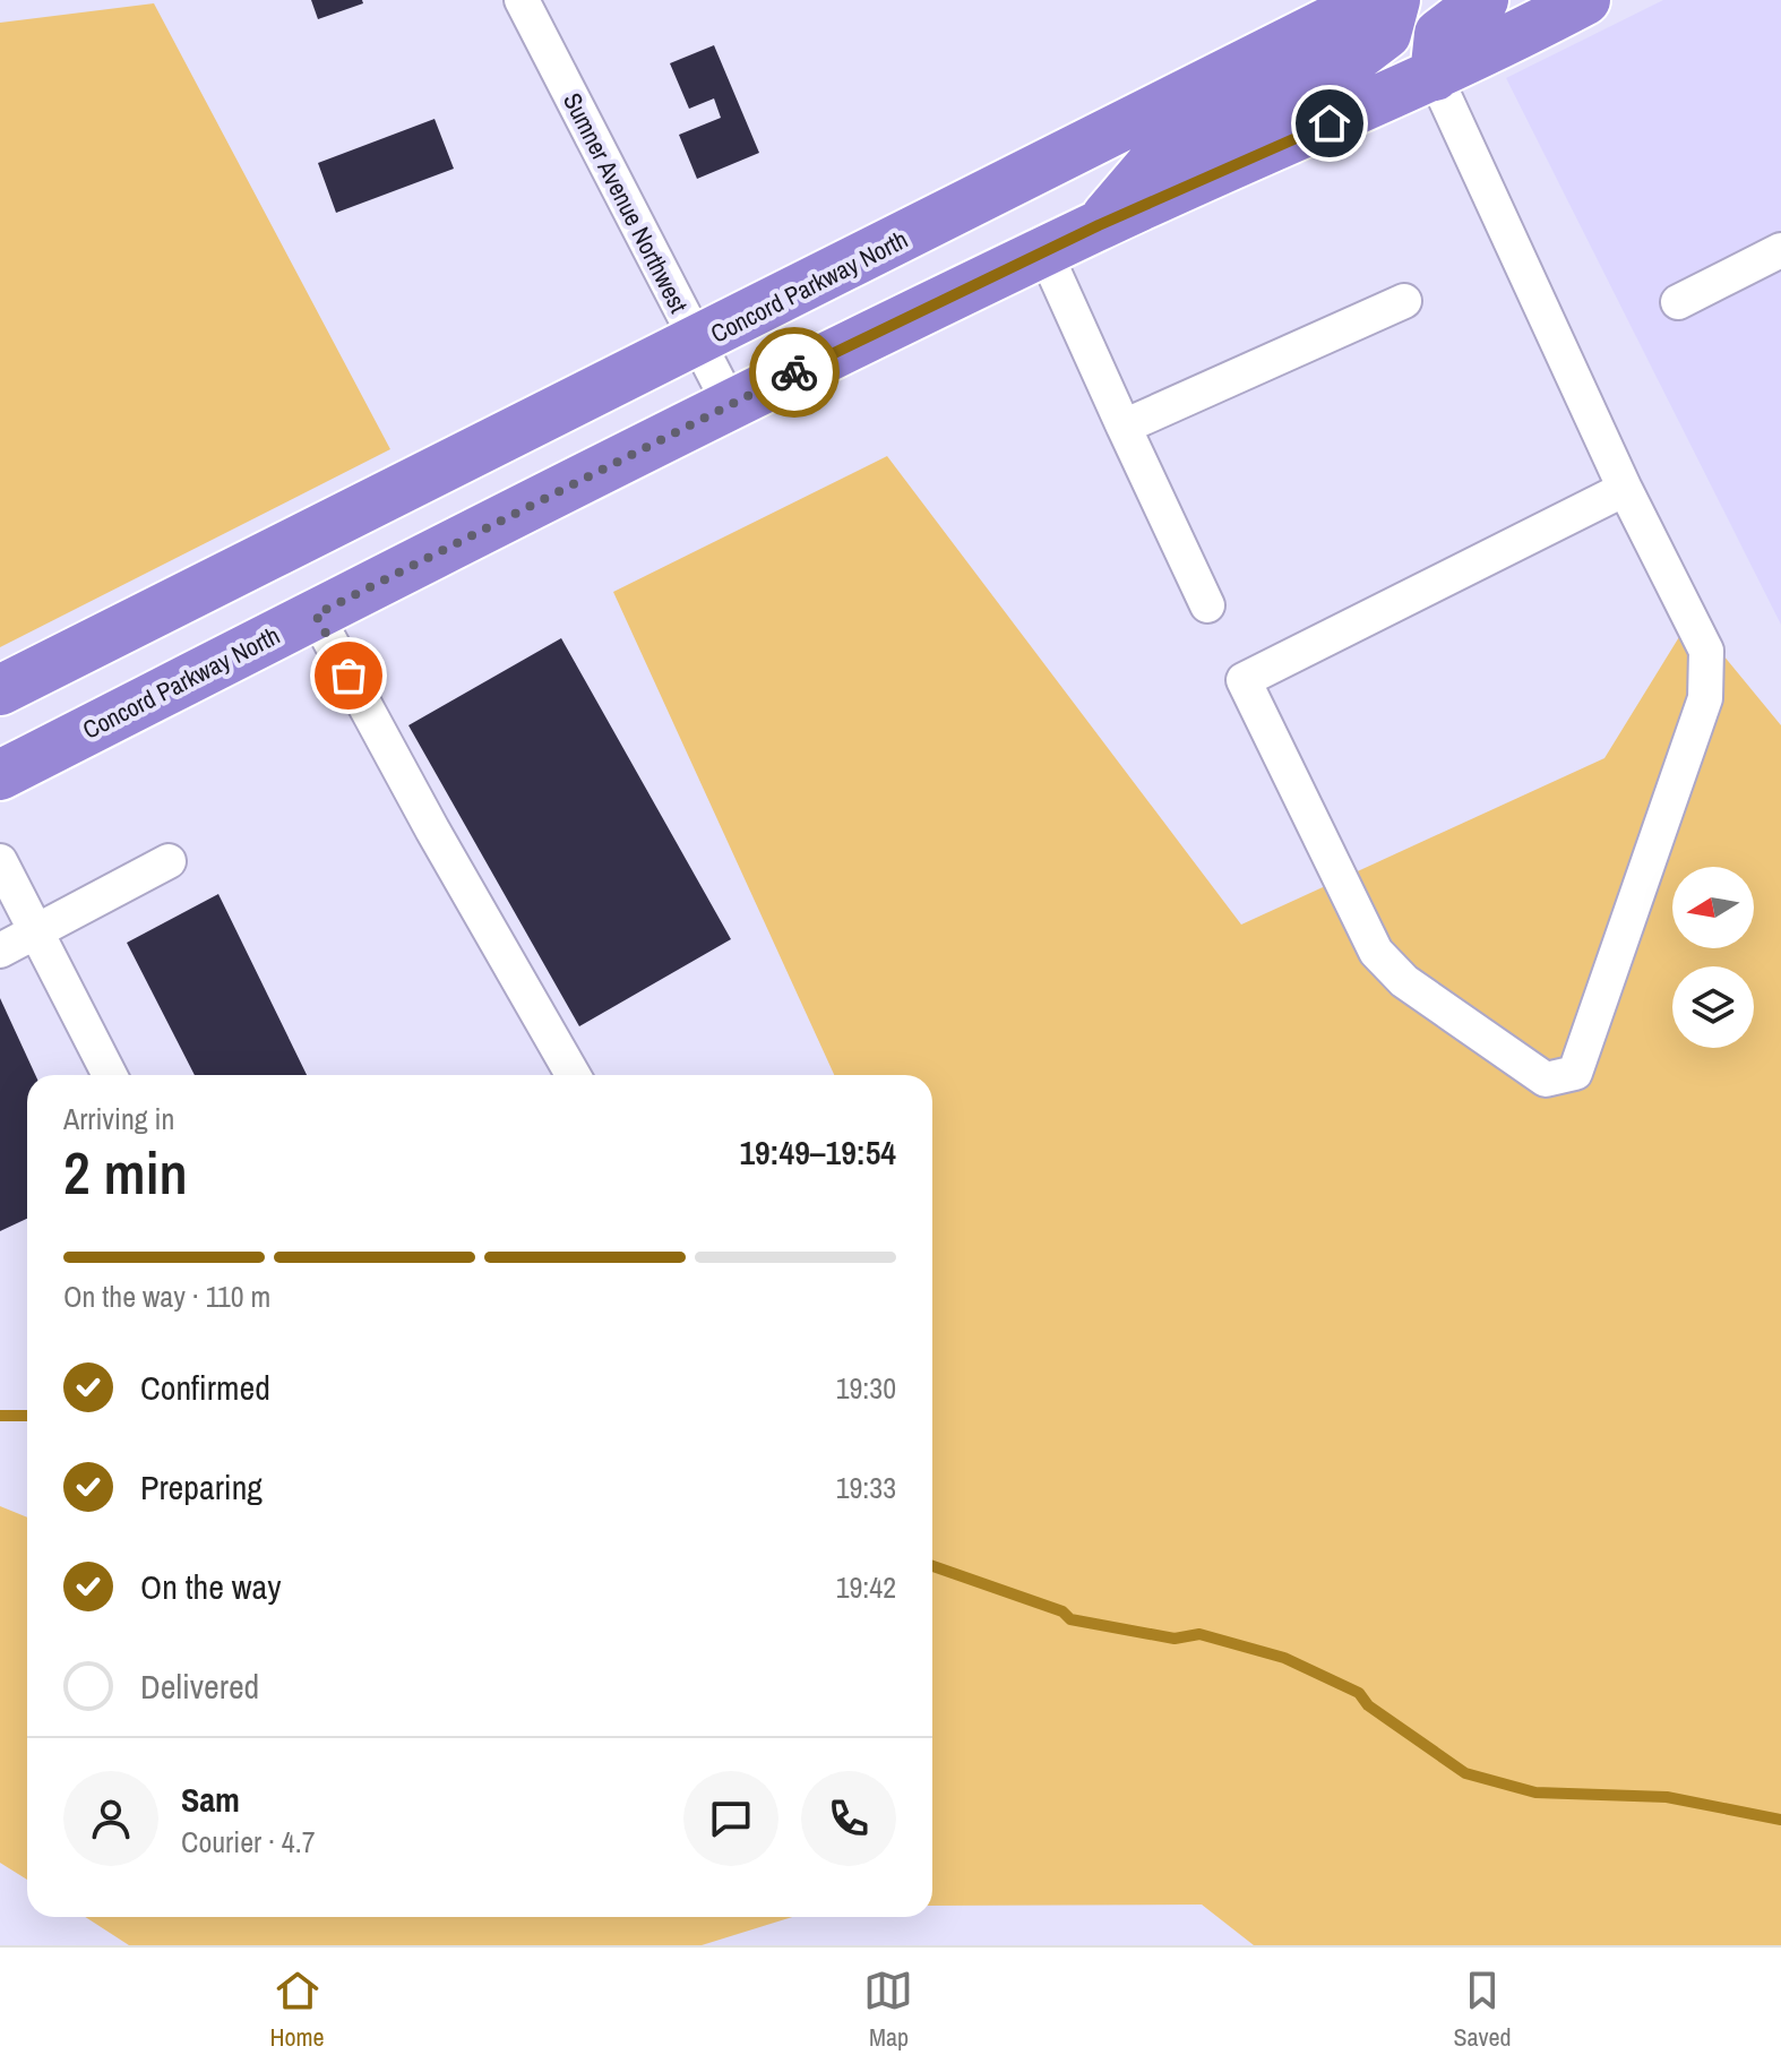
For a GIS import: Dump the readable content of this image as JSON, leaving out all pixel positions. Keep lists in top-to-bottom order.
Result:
{
  "streets": {
    "highway": ["Concord Parkway North"],
    "street": ["Sumner Avenue Northwest"]
  },
  "crossings": [
    ["Sumner Avenue Northwest", "Concord Parkway North"]
  ],
  "north": "left",
  "page": {
    "heading": ["2 min", "Arriving in", "19:49–19:54"],
    "panel": ["Sam", "Courier · 4.7"],
    "bar": "On the way · 110 m",
    "list": [
      ["Confirmed", "19:30"],
      ["Preparing", "19:33"],
      ["On the way", "19:42"],
      "Delivered"
    ],
    "tabs": ["Home", "Map", "Saved"]
  }
}
